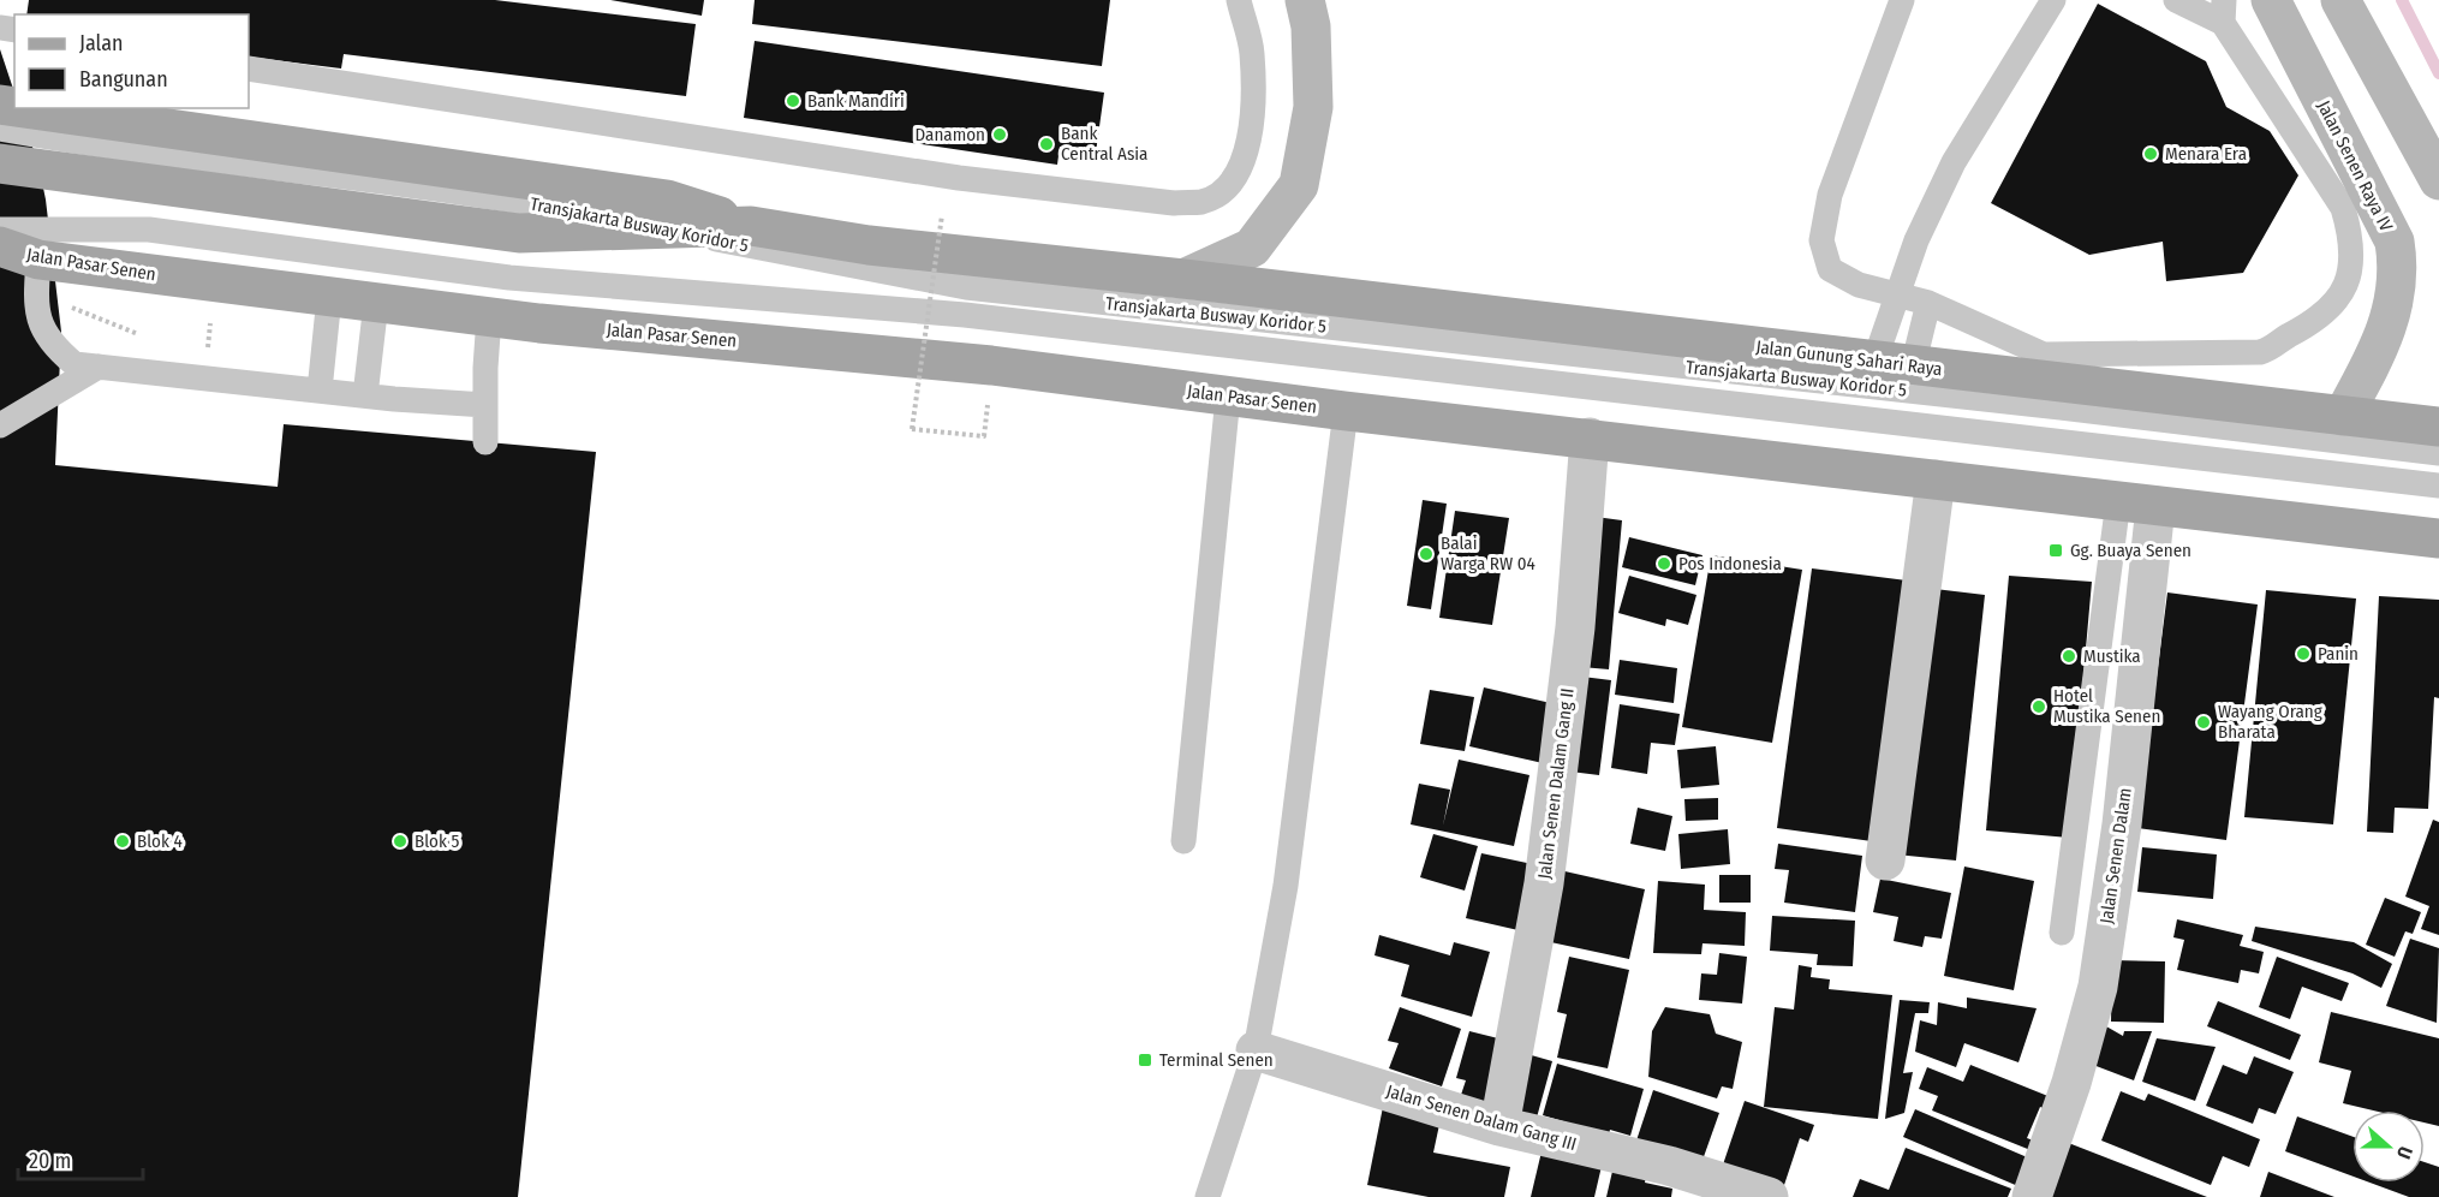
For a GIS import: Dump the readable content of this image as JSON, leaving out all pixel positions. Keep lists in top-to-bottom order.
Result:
{
  "streets": {
    "main road": ["Jalan Pasar Senen", "Jalan Gunung Sahari Raya"],
    "street": [
      "Jalan Senen Raya IV",
      "Jalan Senen Dalam Gang II",
      "Jalan Senen Dalam",
      "Jalan Senen Dalam Gang III"
    ],
    "lane": ["Transjakarta Busway Koridor 5"]
  },
  "crossings": [
    ["Jalan Senen Raya IV", "Jalan Gunung Sahari Raya"],
    ["Transjakarta Busway Koridor 5", "Jalan Pasar Senen"],
    ["Jalan Senen Dalam Gang II", "Jalan Senen Dalam Gang III"]
  ],
  "places": {
    "other": [
      "Bank Mandiri",
      "Danamon",
      "Bank Central Asia",
      "Menara Era",
      "Balai Warga RW 04",
      "Pos Indonesia",
      "Panin",
      "Mustika",
      "Hotel Mustika Senen",
      "Wayang Orang Bharata",
      "Blok 4",
      "Blok 5"
    ],
    "transit": ["Gg. Buaya Senen", "Terminal Senen"]
  },
  "legend": ["Jalan", "Bangunan"],
  "scale_bar": "20 m",
  "north": "right"
}
